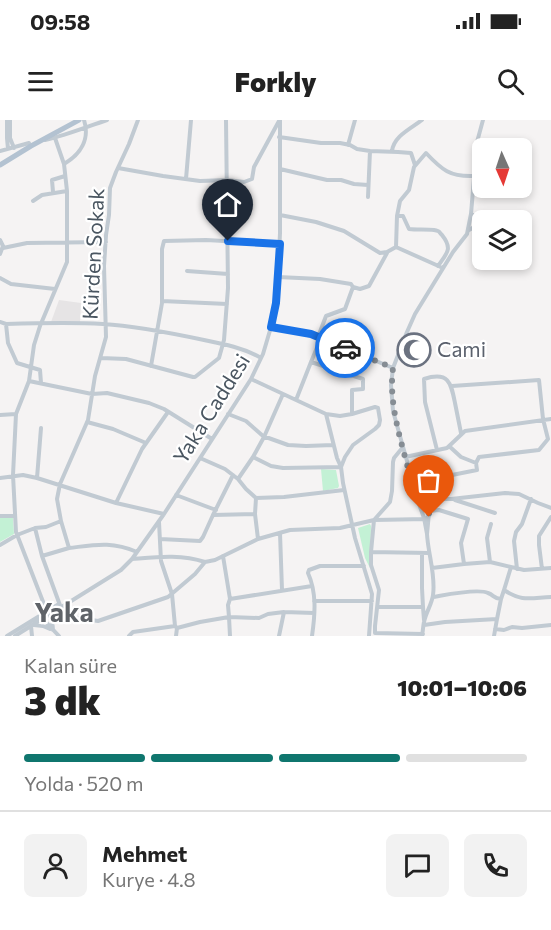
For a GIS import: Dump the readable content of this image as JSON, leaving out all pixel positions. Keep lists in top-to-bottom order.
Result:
{
  "streets": {
    "street": ["Kürden Sokak", "Yaka Caddesi"]
  },
  "districts": ["Yaka"],
  "places": {
    "mosque": ["Cami"]
  },
  "north": "bottom",
  "page": {
    "status": "09:58",
    "header": "Forkly",
    "heading": ["3 dk", "Kalan süre", "10:01–10:06"],
    "panel": ["Mehmet", "Kurye · 4.8"],
    "bar": "Yolda · 520 m"
  }
}
